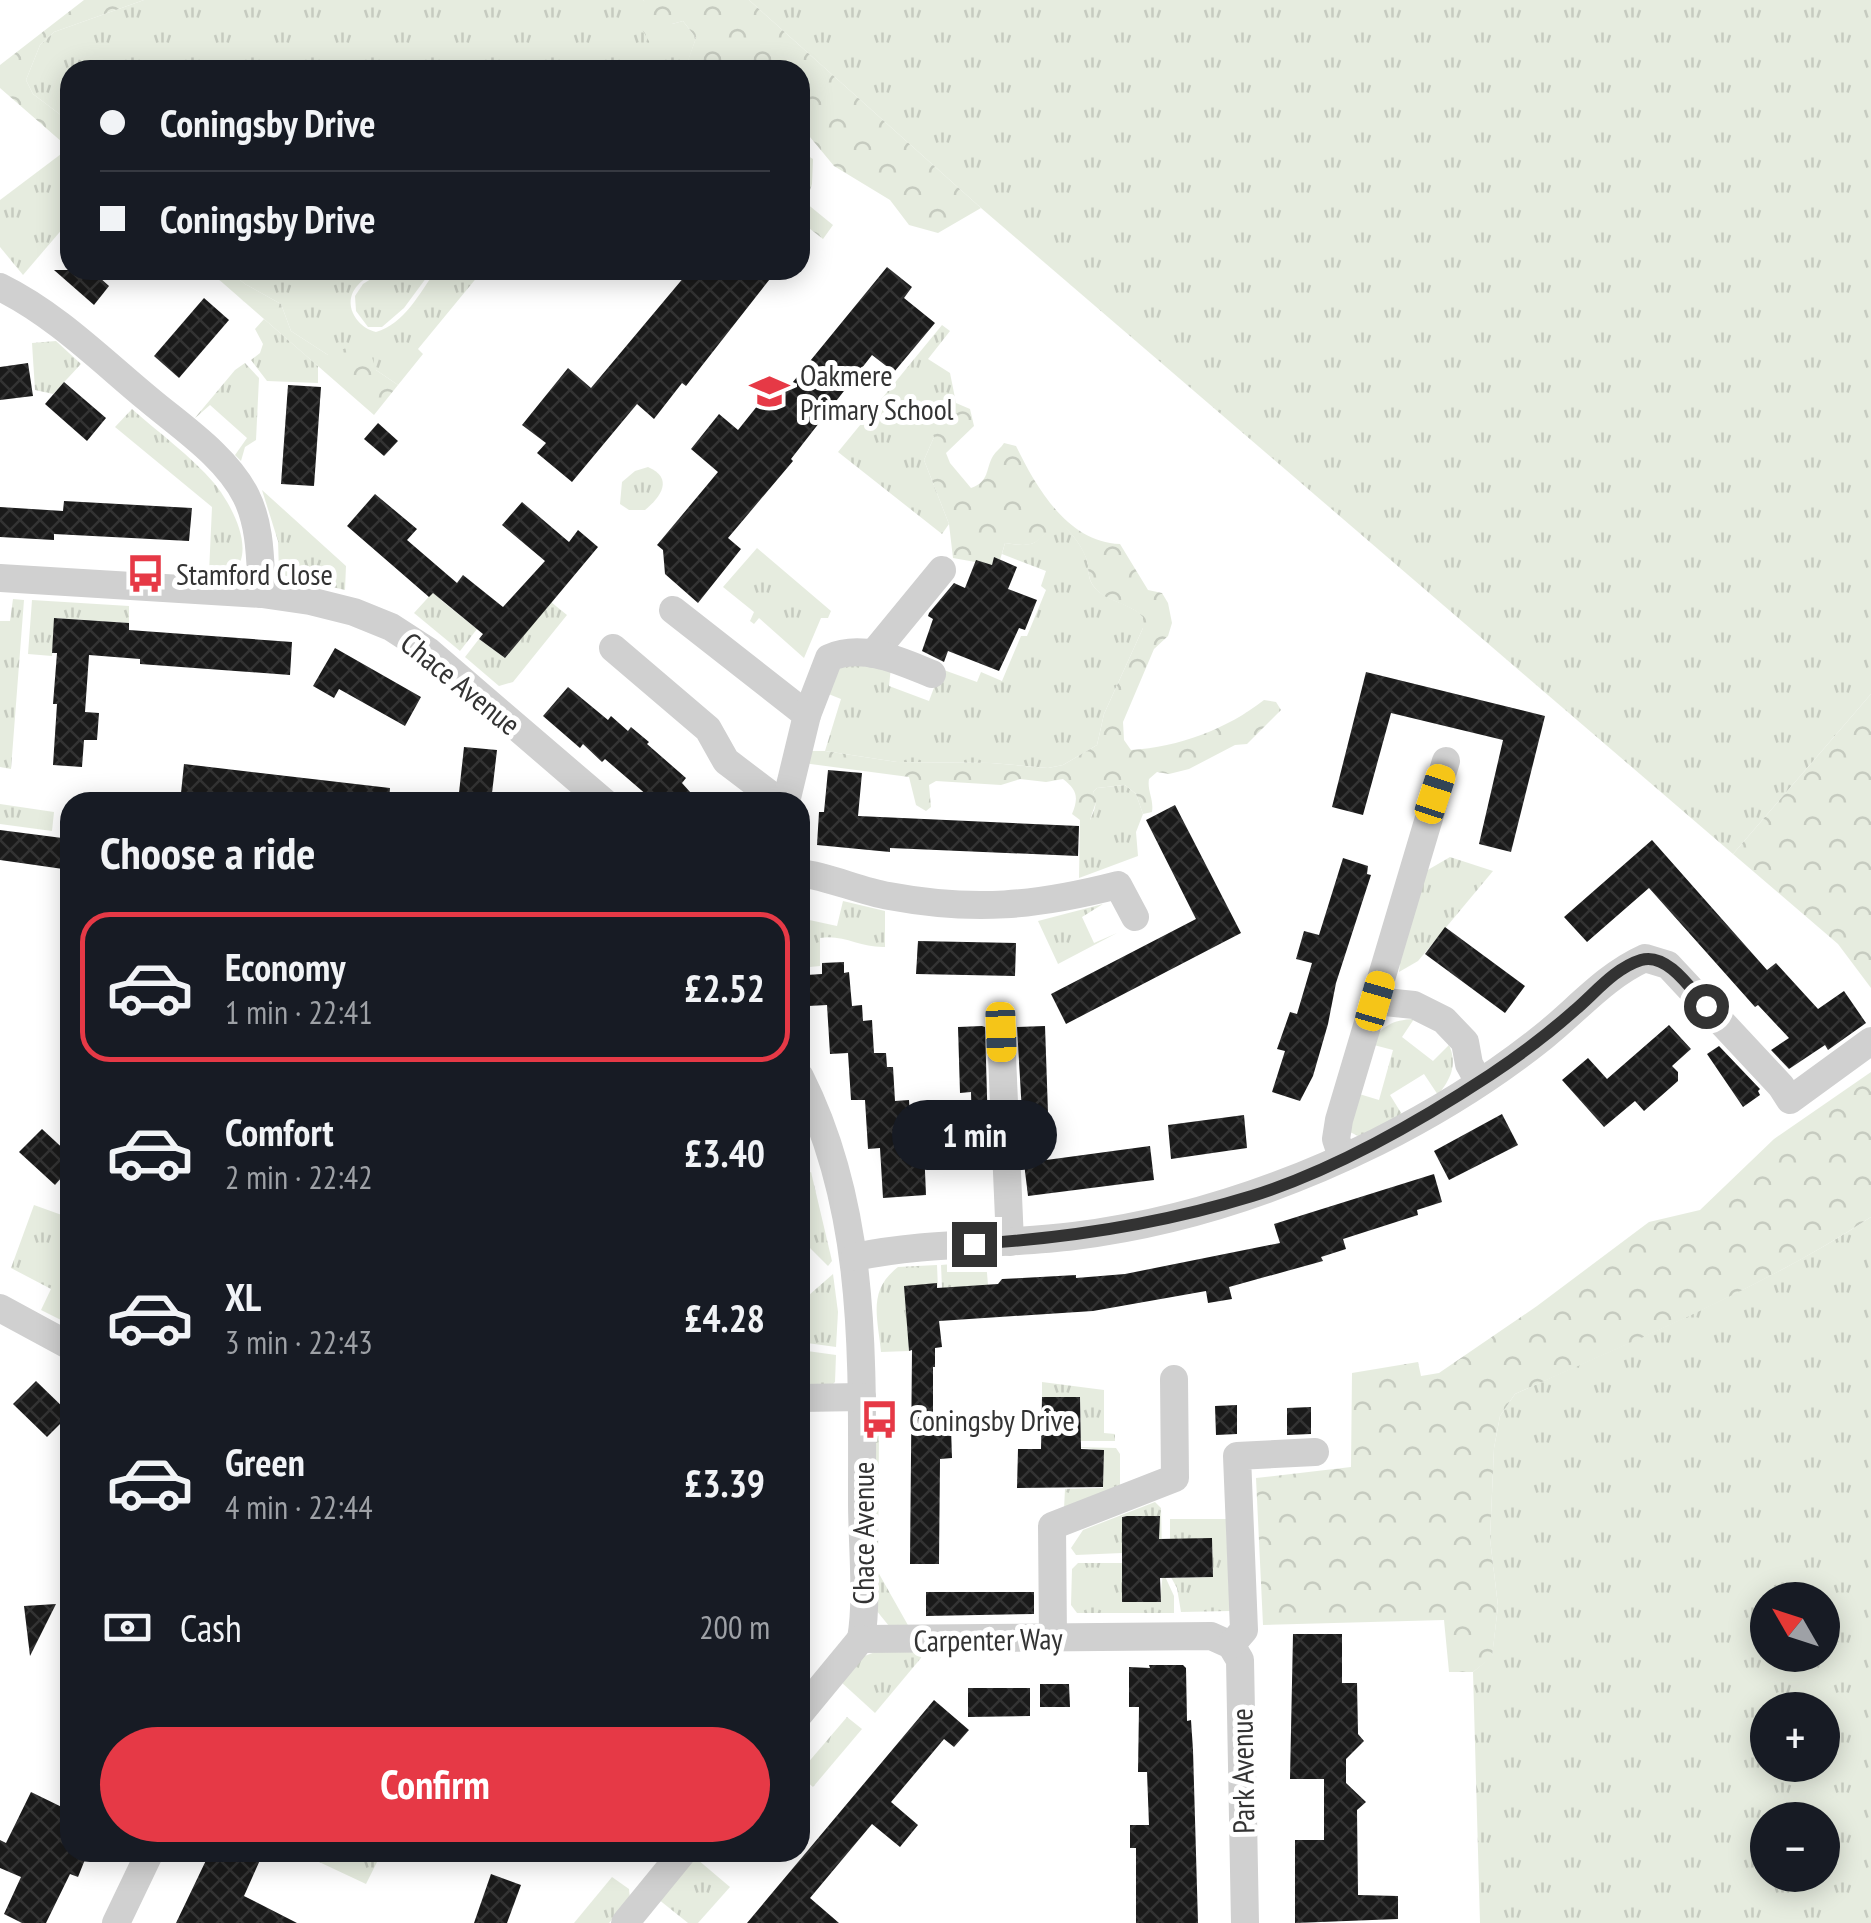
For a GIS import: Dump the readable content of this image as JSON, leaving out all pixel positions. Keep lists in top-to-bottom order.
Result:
{
  "streets": {
    "street": ["Chace Avenue", "Carpenter Way", "Park Avenue"]
  },
  "crossings": [
    ["Chace Avenue", "Carpenter Way"],
    ["Carpenter Way", "Park Avenue"]
  ],
  "places": {
    "school or university": ["Oakmere Primary School"],
    "bus stop": ["Stamford Close", "Coningsby Drive"]
  },
  "north": "top left",
  "page": {
    "banner": ["Coningsby Drive", "Coningsby Drive"],
    "heading": "Choose a ride",
    "list": [
      {
        "name": "Economy",
        "note": "1 min · 22:41",
        "value": "£2.52"
      },
      {
        "name": "Comfort",
        "note": "2 min · 22:42",
        "value": "£3.40"
      },
      {
        "name": "XL",
        "note": "3 min · 22:43",
        "value": "£4.28"
      },
      {
        "name": "Green",
        "note": "4 min · 22:44",
        "value": "£3.39"
      }
    ],
    "bubble": "1 min",
    "pay": ["Cash", "200 m"],
    "map_buttons": ["+", "−"],
    "buttons": "Confirm"
  }
}
